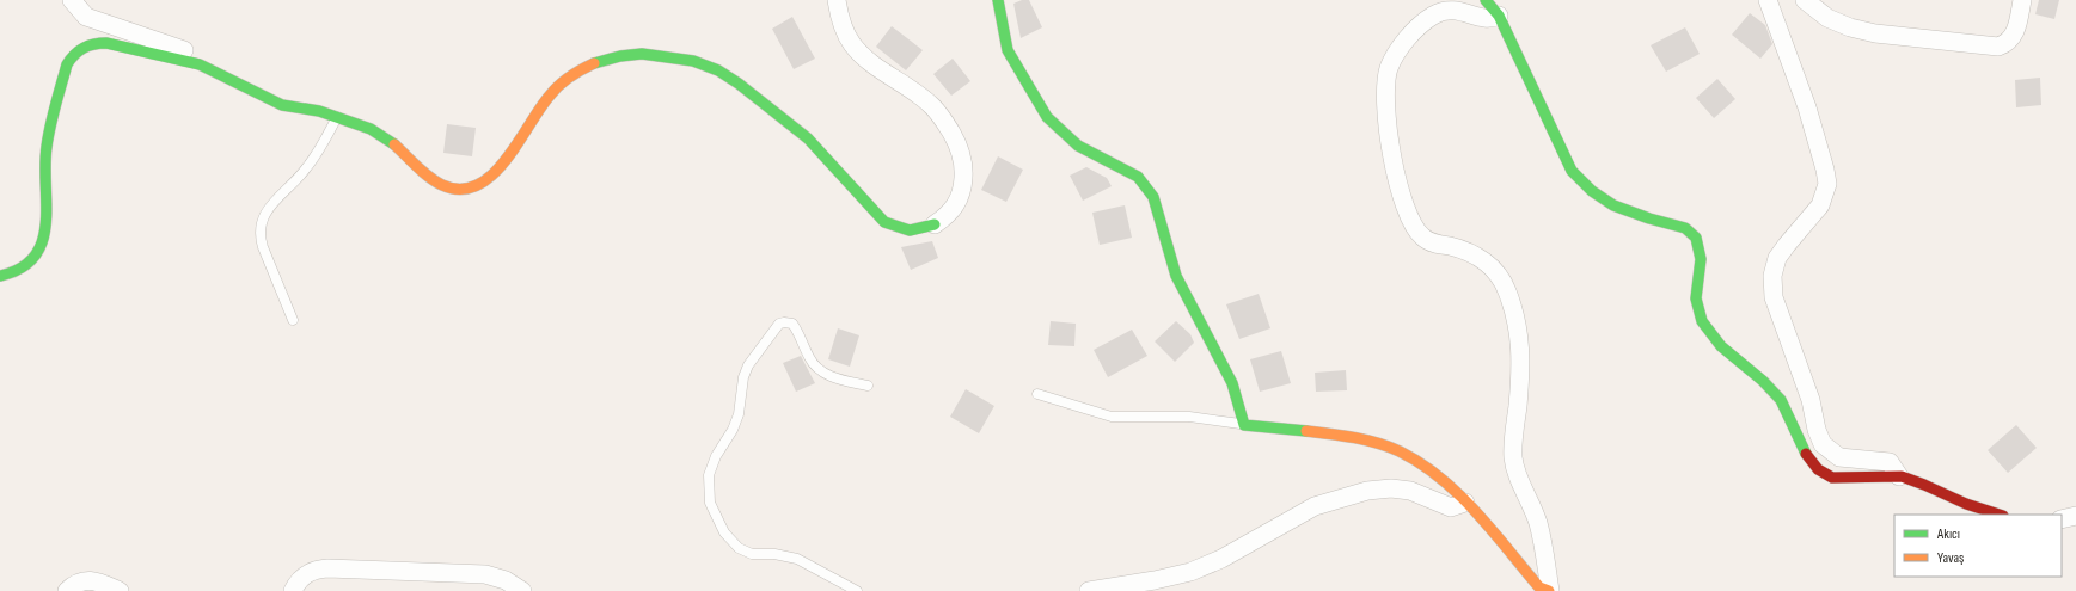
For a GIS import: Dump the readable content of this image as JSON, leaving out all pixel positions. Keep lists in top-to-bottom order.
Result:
{
  "legend": ["Akıcı", "Yavaş"]
}
